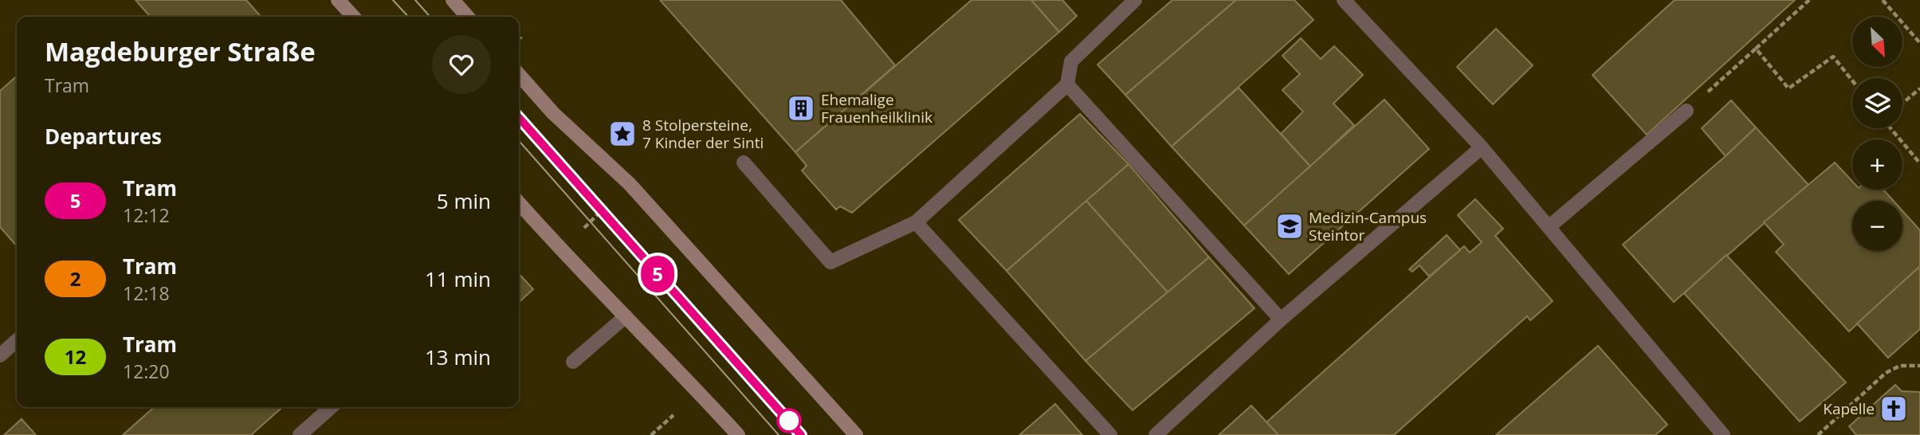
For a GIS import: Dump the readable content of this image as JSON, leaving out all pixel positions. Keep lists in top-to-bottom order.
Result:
{
  "places": {
    "building": ["Ehemalige Frauenheilklinik"],
    "place": ["8 Stolpersteine, 7 Kinder der Sinti"],
    "school or university": ["Medizin-Campus Steintor"],
    "church": ["Kapelle"]
  },
  "lines": ["tram line 5"],
  "north": "bottom right",
  "page": {
    "on_map": "5",
    "map_buttons": ["+", "−"],
    "heading": [
      ["Magdeburger Straße", "Tram"],
      "Departures"
    ],
    "list": [
      {
        "mark": "5",
        "name": "Tram",
        "note": "12:12",
        "value": "5 min"
      },
      {
        "mark": "2",
        "name": "Tram",
        "note": "12:18",
        "value": "11 min"
      },
      {
        "mark": "12",
        "name": "Tram",
        "note": "12:20",
        "value": "13 min"
      }
    ]
  }
}
